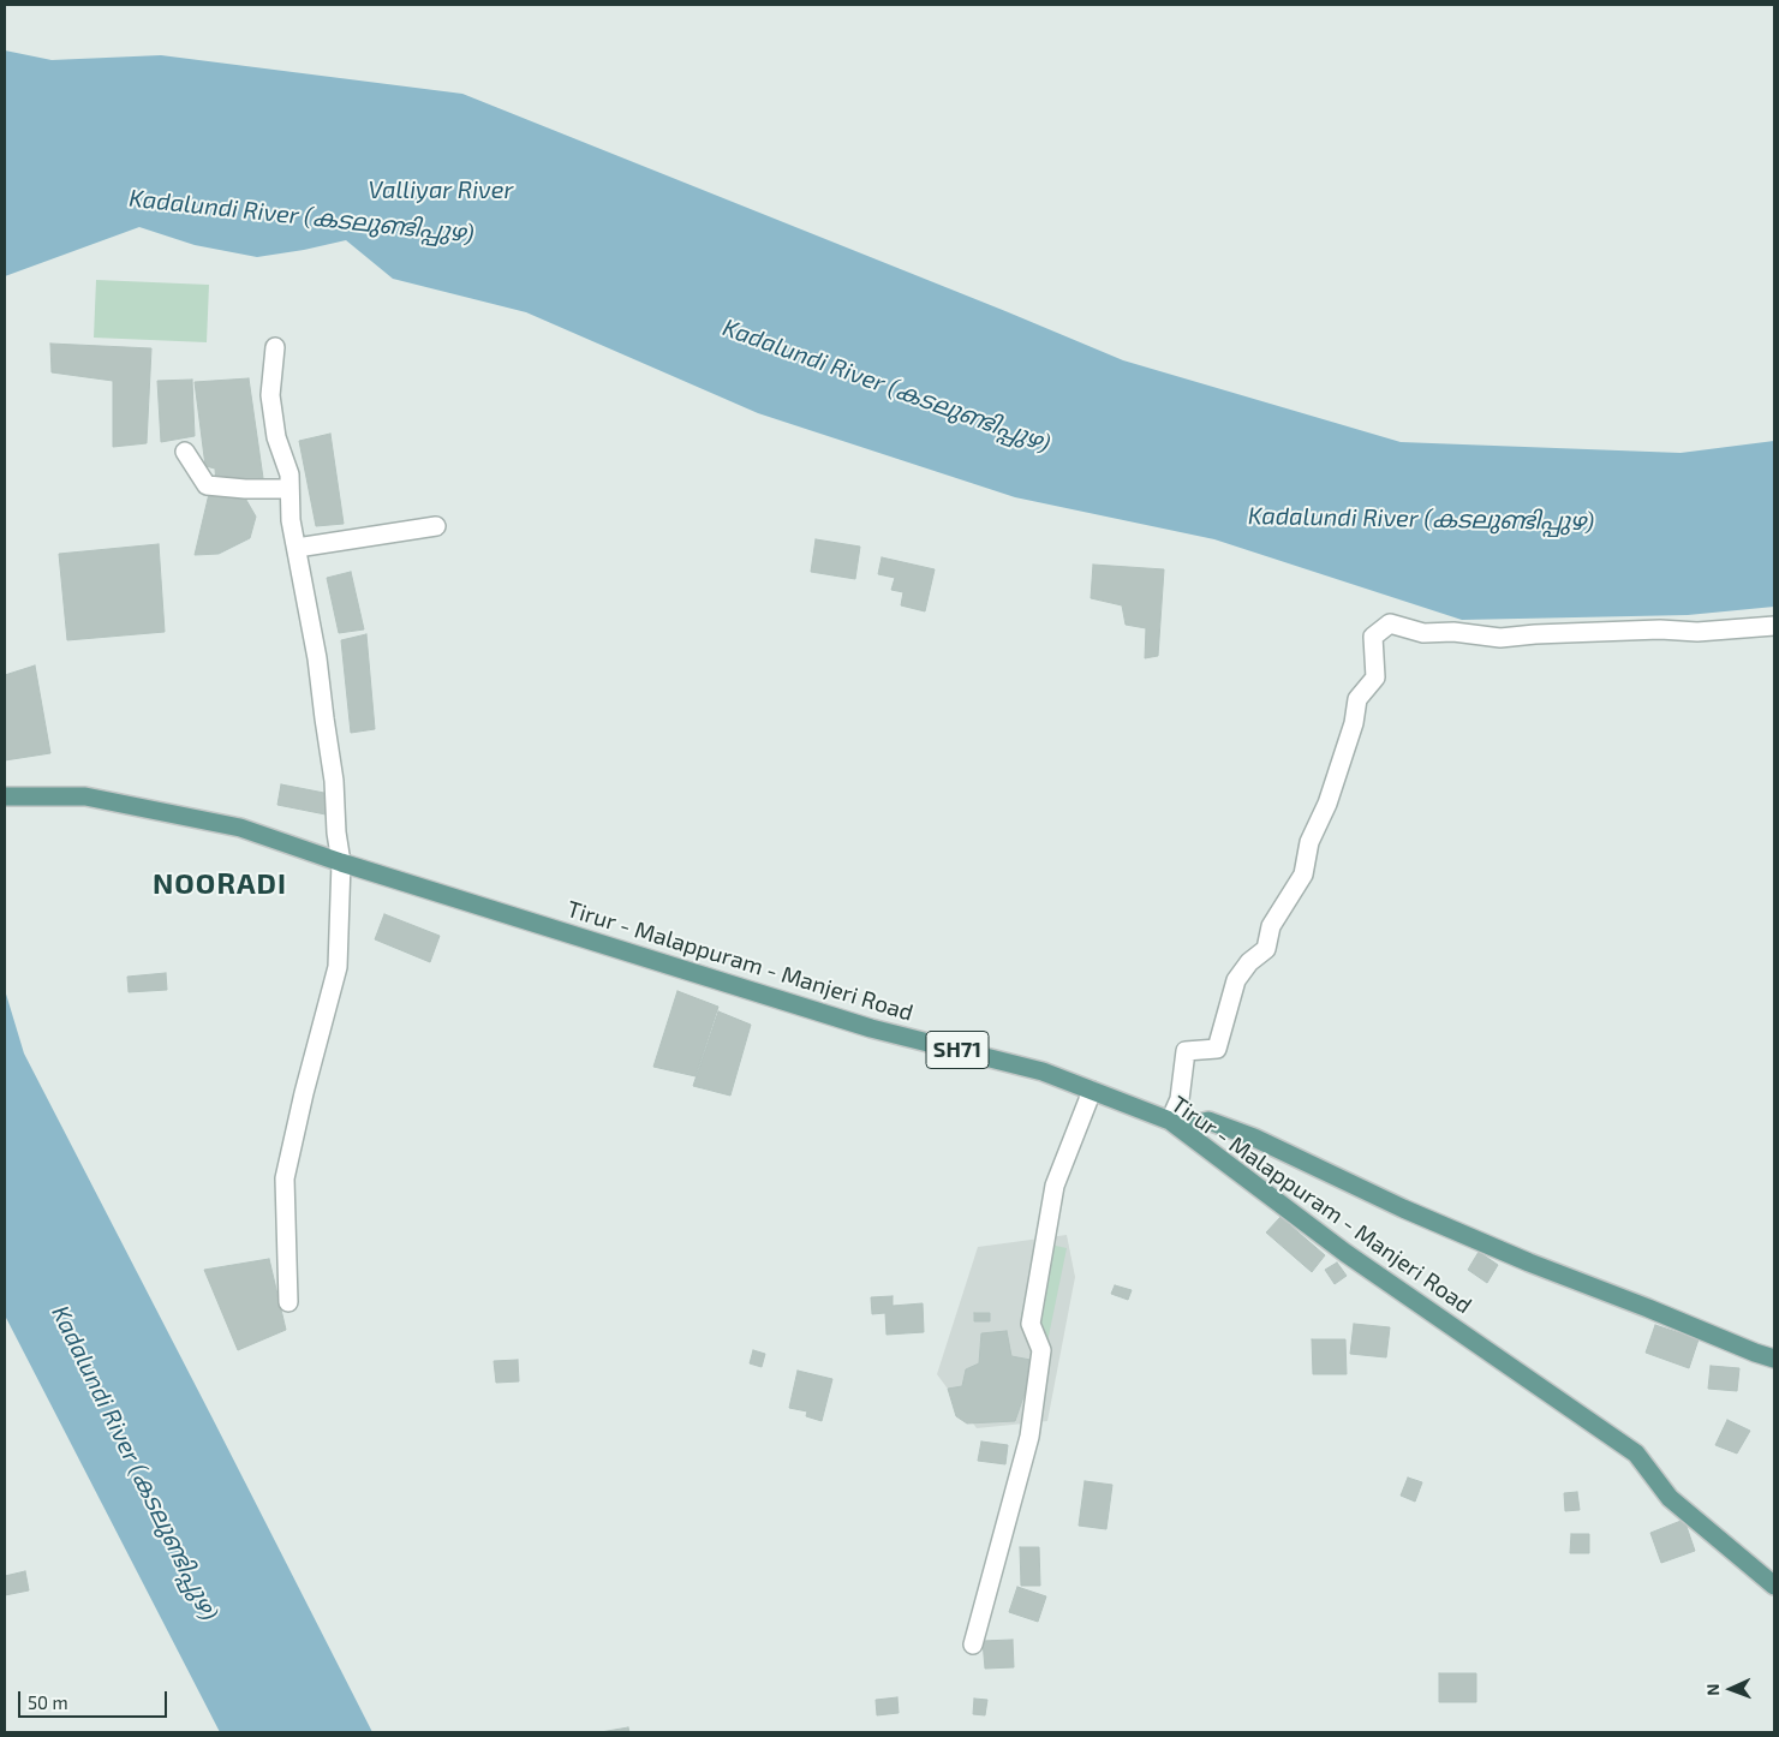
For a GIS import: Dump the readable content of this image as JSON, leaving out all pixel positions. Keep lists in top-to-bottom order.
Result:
{
  "streets": {
    "main road": ["Tirur - Malappuram - Manjeri Road", "SH71"]
  },
  "districts": ["NOORADI"],
  "water": ["Valliyar River", "Kadalundi River (കടലുണ്ടിപ്പുഴ)"],
  "scale_bar": "50 m",
  "north": "left"
}
